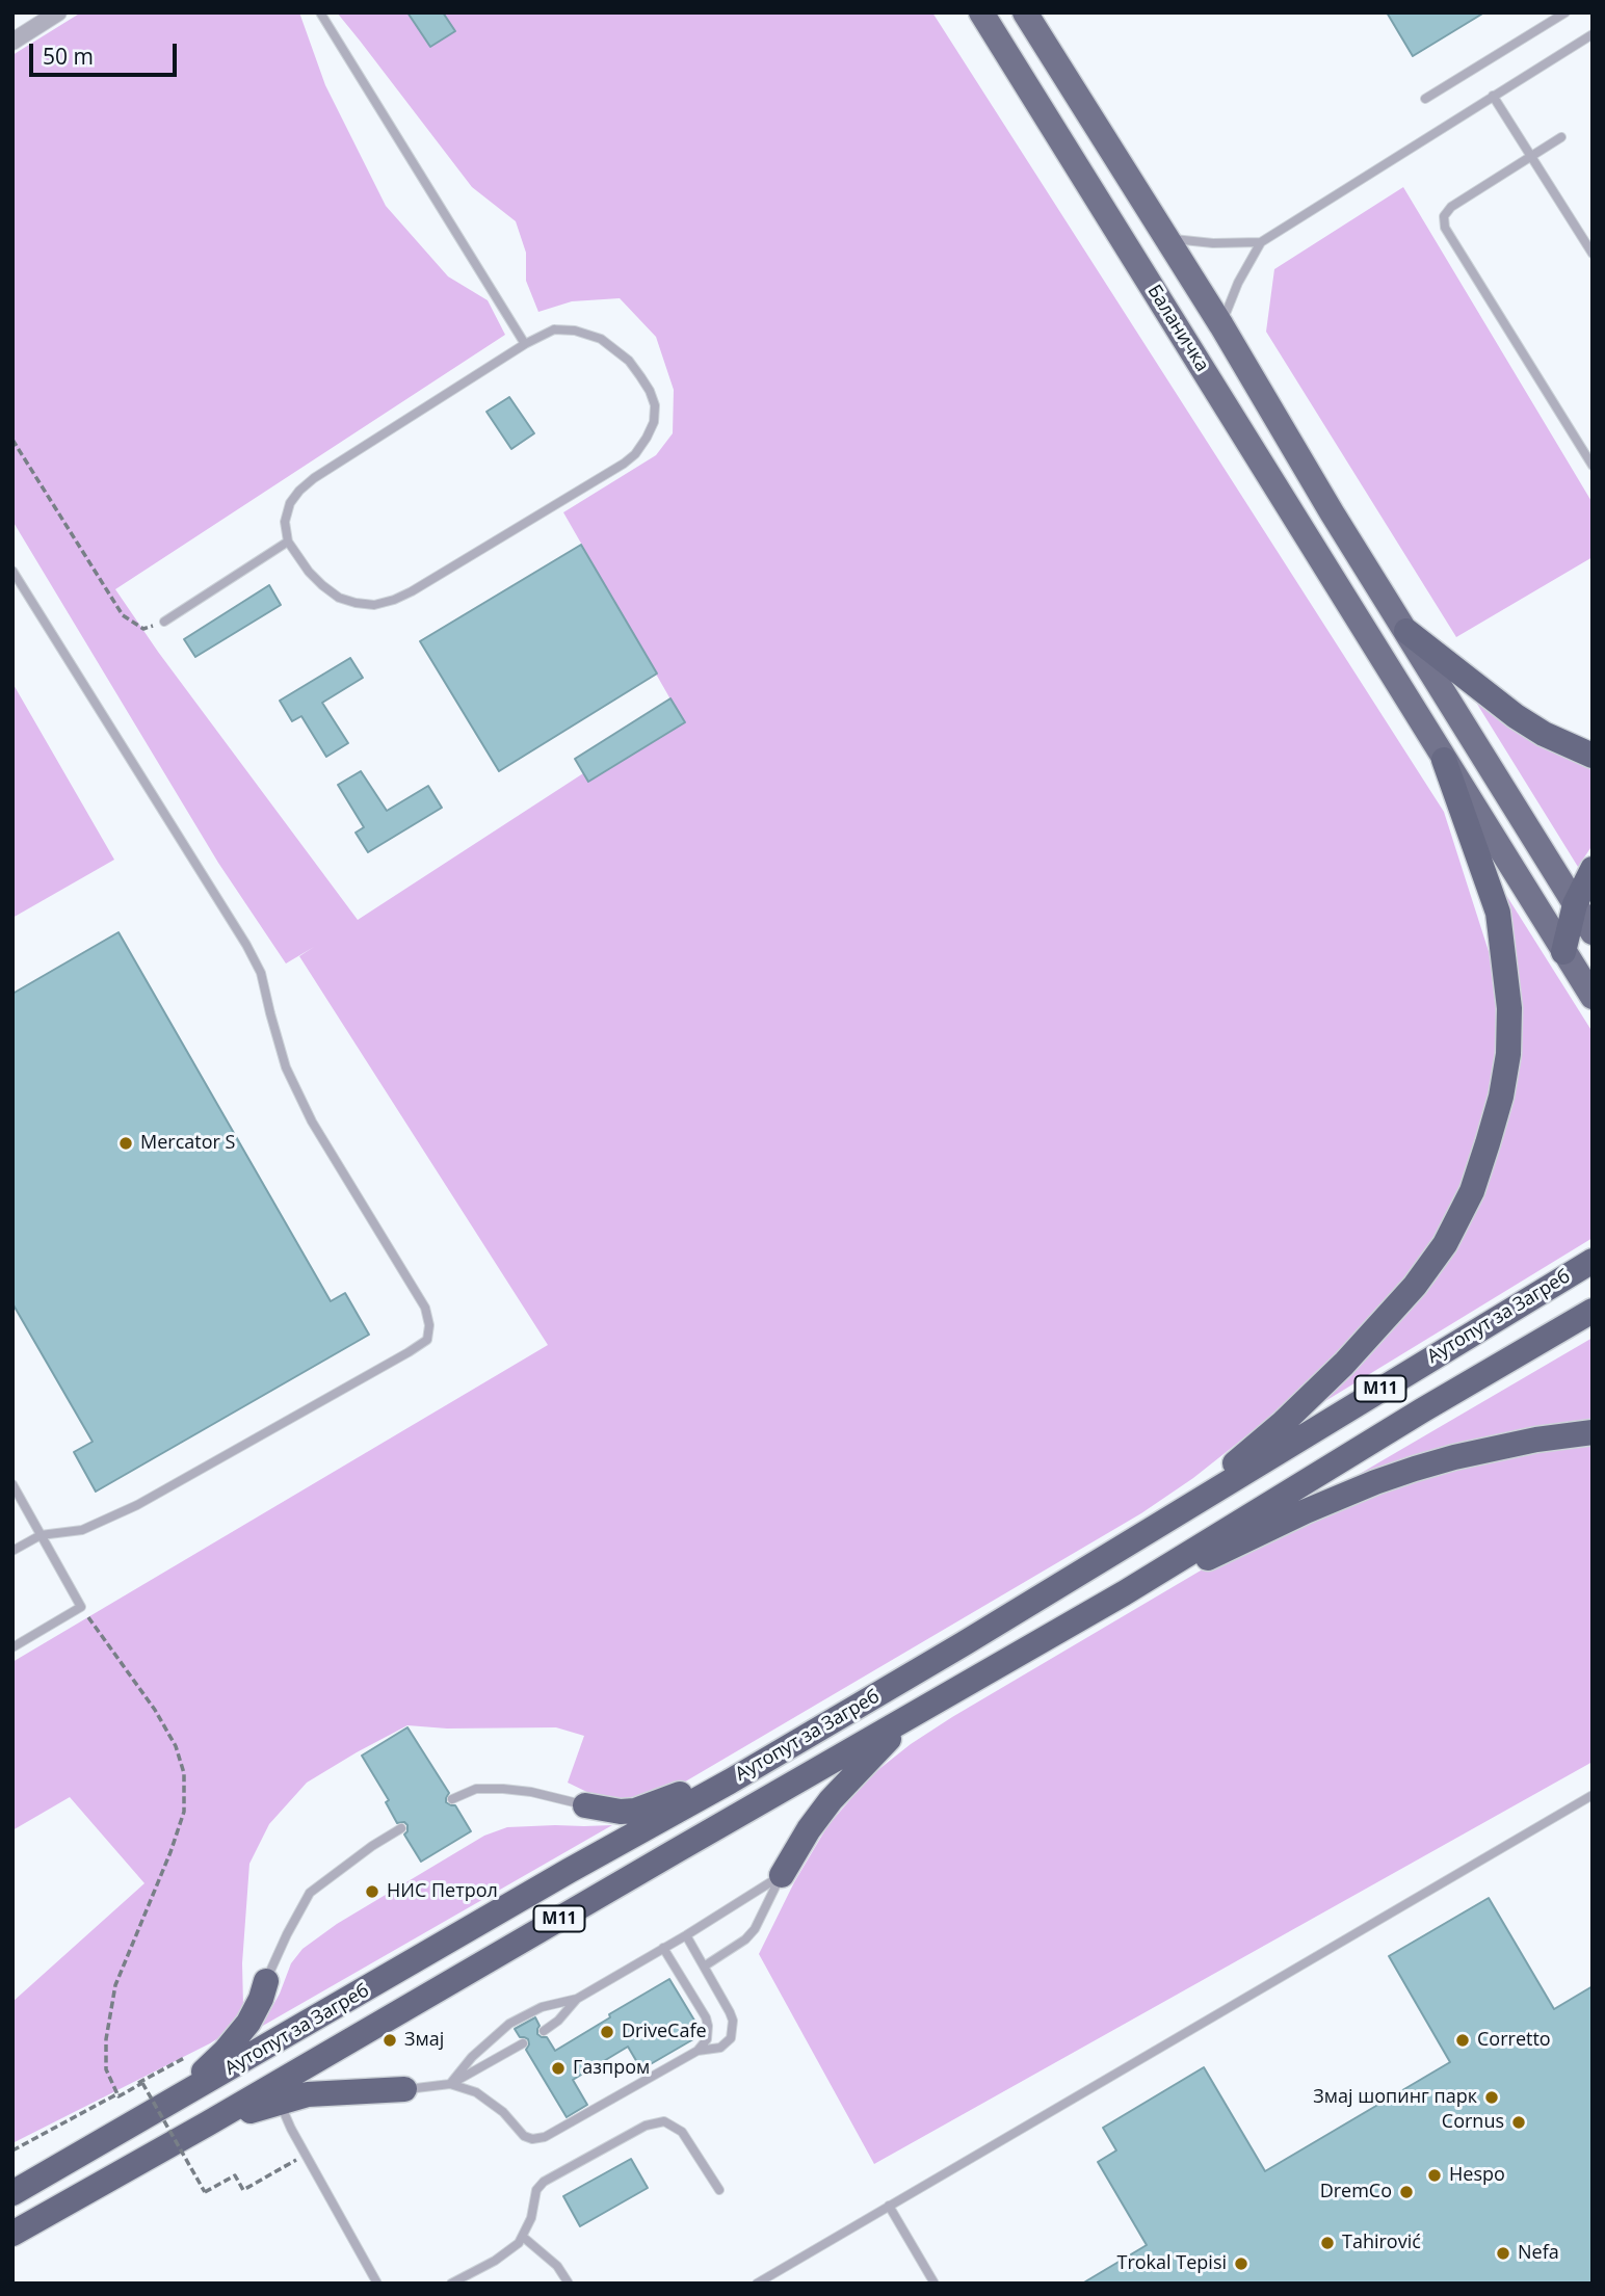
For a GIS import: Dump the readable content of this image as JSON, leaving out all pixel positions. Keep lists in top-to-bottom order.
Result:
{
  "streets": {
    "highway": ["Аутопут за Загреб", "M11"],
    "main road": ["Баланичка"]
  },
  "places": [
    "Mercator S",
    "НИС Петрол",
    "DriveCafe",
    "Змај",
    "Corretto",
    "Газпром",
    "Змај шопинг парк",
    "Cornus",
    "Hespo",
    "DremCo",
    "Tahirović",
    "Nefa",
    "Trokal Tepisi"
  ],
  "scale_bar": "50 m"
}
